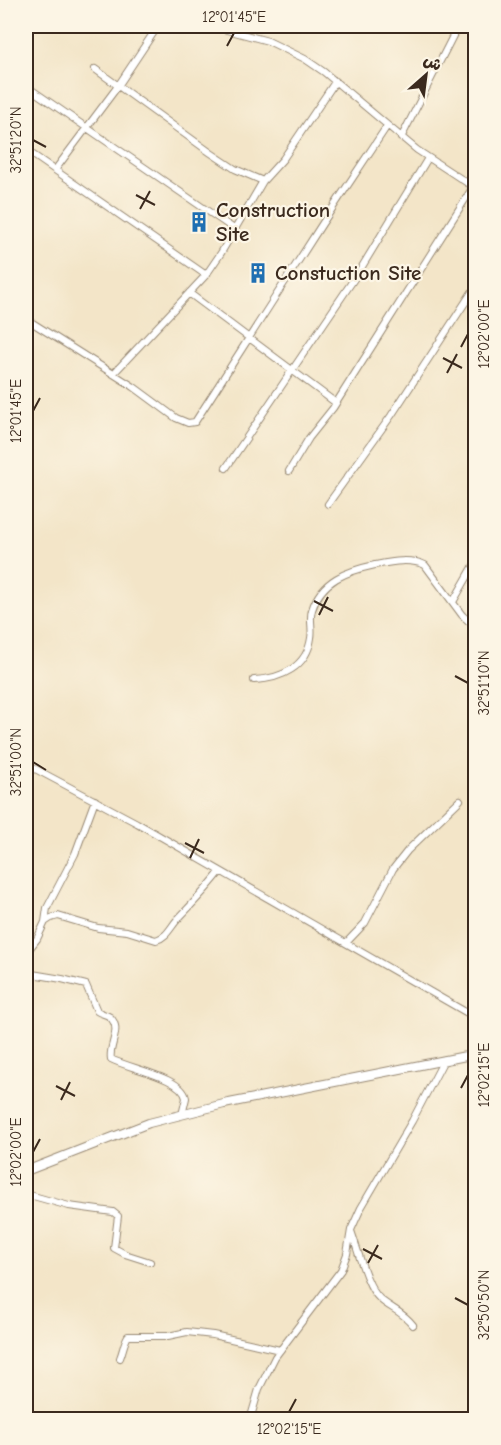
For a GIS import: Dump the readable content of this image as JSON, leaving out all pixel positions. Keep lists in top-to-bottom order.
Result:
{
  "places": {
    "building": ["Construction Site", "Constuction Site"]
  },
  "north": "top right",
  "coordinates": [
    "12°01'45\"E",
    "32°51'20\"N",
    "12°02'00\"E",
    "32°51'10\"N",
    "32°51'00\"N",
    "12°02'15\"E",
    "32°50'50\"N"
  ]
}
